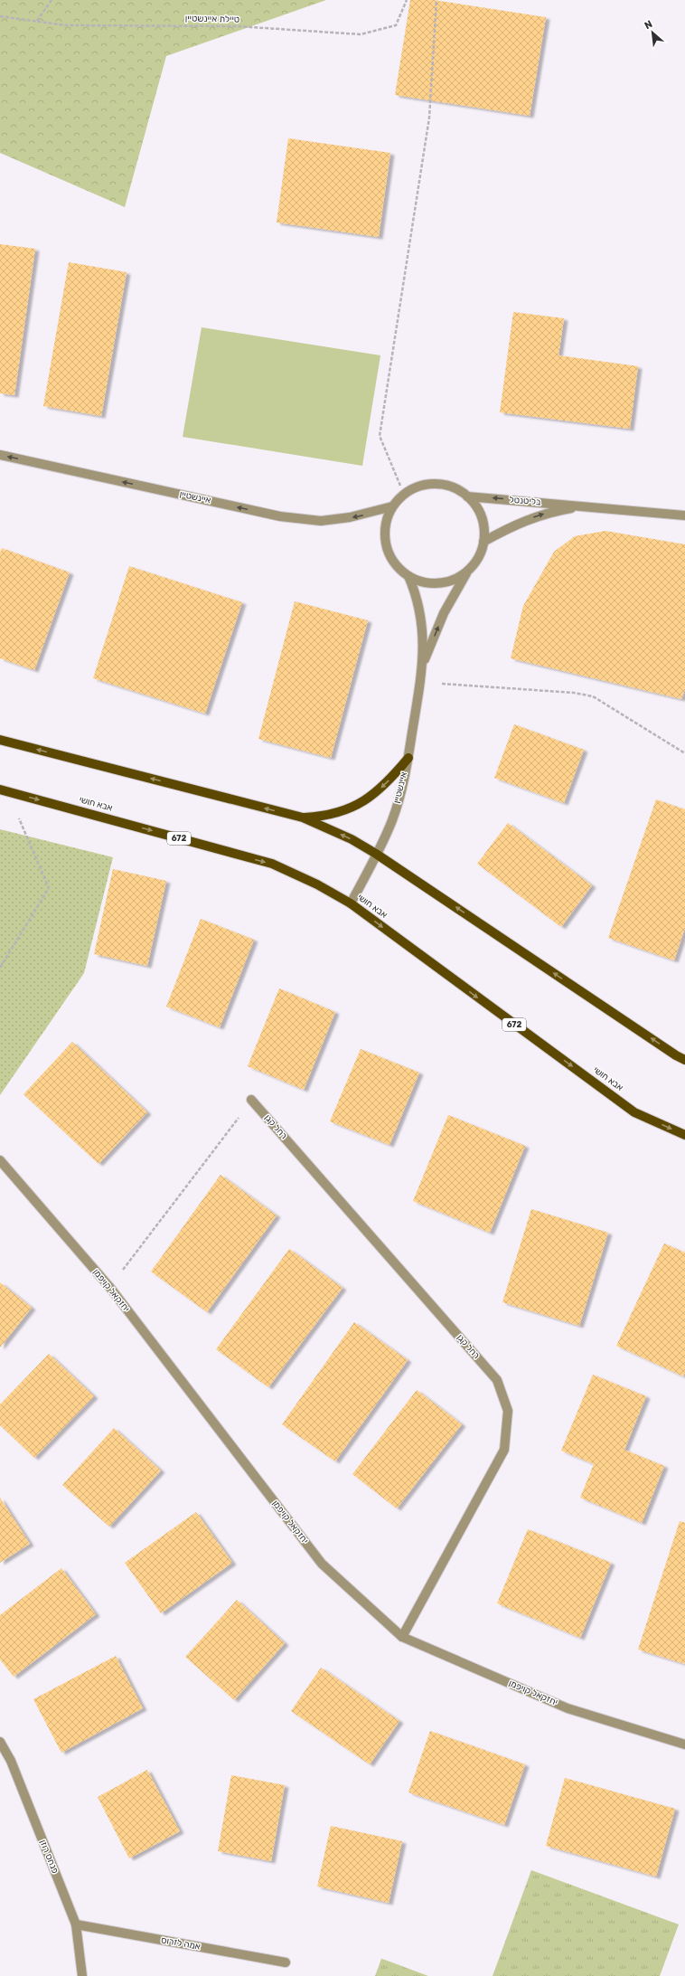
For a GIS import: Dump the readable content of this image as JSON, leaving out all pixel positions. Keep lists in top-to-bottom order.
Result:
{
  "streets": {
    "main road": ["אבא חושי", "672"],
    "street": [
      "איינשטיין",
      "בליטנטל",
      "רחל קגן",
      "יחזקאל קויפמן",
      "פנחס רוזן",
      "אמה לזרוס"
    ],
    "path": ["טיילת איינשטיין"]
  },
  "crossings": [
    ["איינשטיין", "בליטנטל"],
    ["איינשטיין", "אבא חושי"],
    ["רחל קגן", "יחזקאל קויפמן"],
    ["פנחס רוזן", "אמה לזרוס"]
  ],
  "north": "top left"
}
